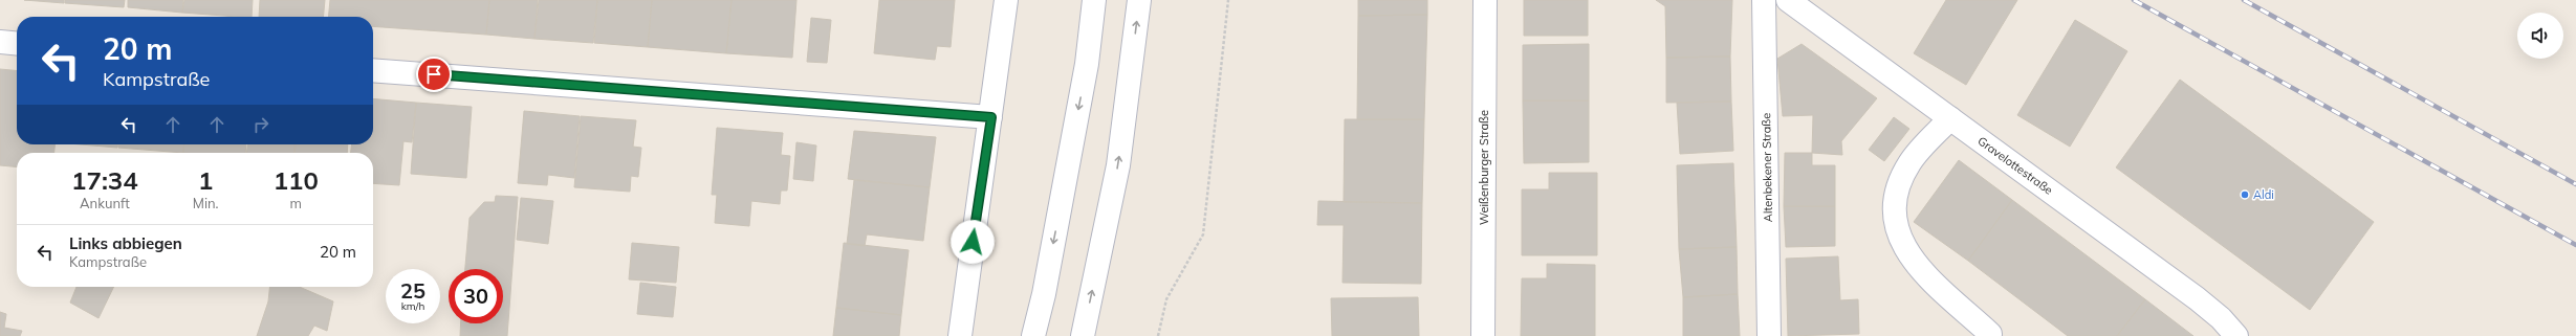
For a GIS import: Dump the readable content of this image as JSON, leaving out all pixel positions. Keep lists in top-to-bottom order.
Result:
{
  "streets": {
    "street": ["Gravelottestraße", "Weißenburger Straße", "Altenbekener Straße"]
  },
  "places": ["Aldi"],
  "page": {
    "turn": ["20 m", "Kampstraße"],
    "eta": [
      "17:34",
      "Ankunft",
      "1",
      "Min.",
      "110",
      "m"
    ],
    "list": [
      {
        "name": "Links abbiegen",
        "note": "Kampstraße",
        "value": "20 m"
      }
    ],
    "speed": "25 km/h",
    "limit": "30"
  }
}
